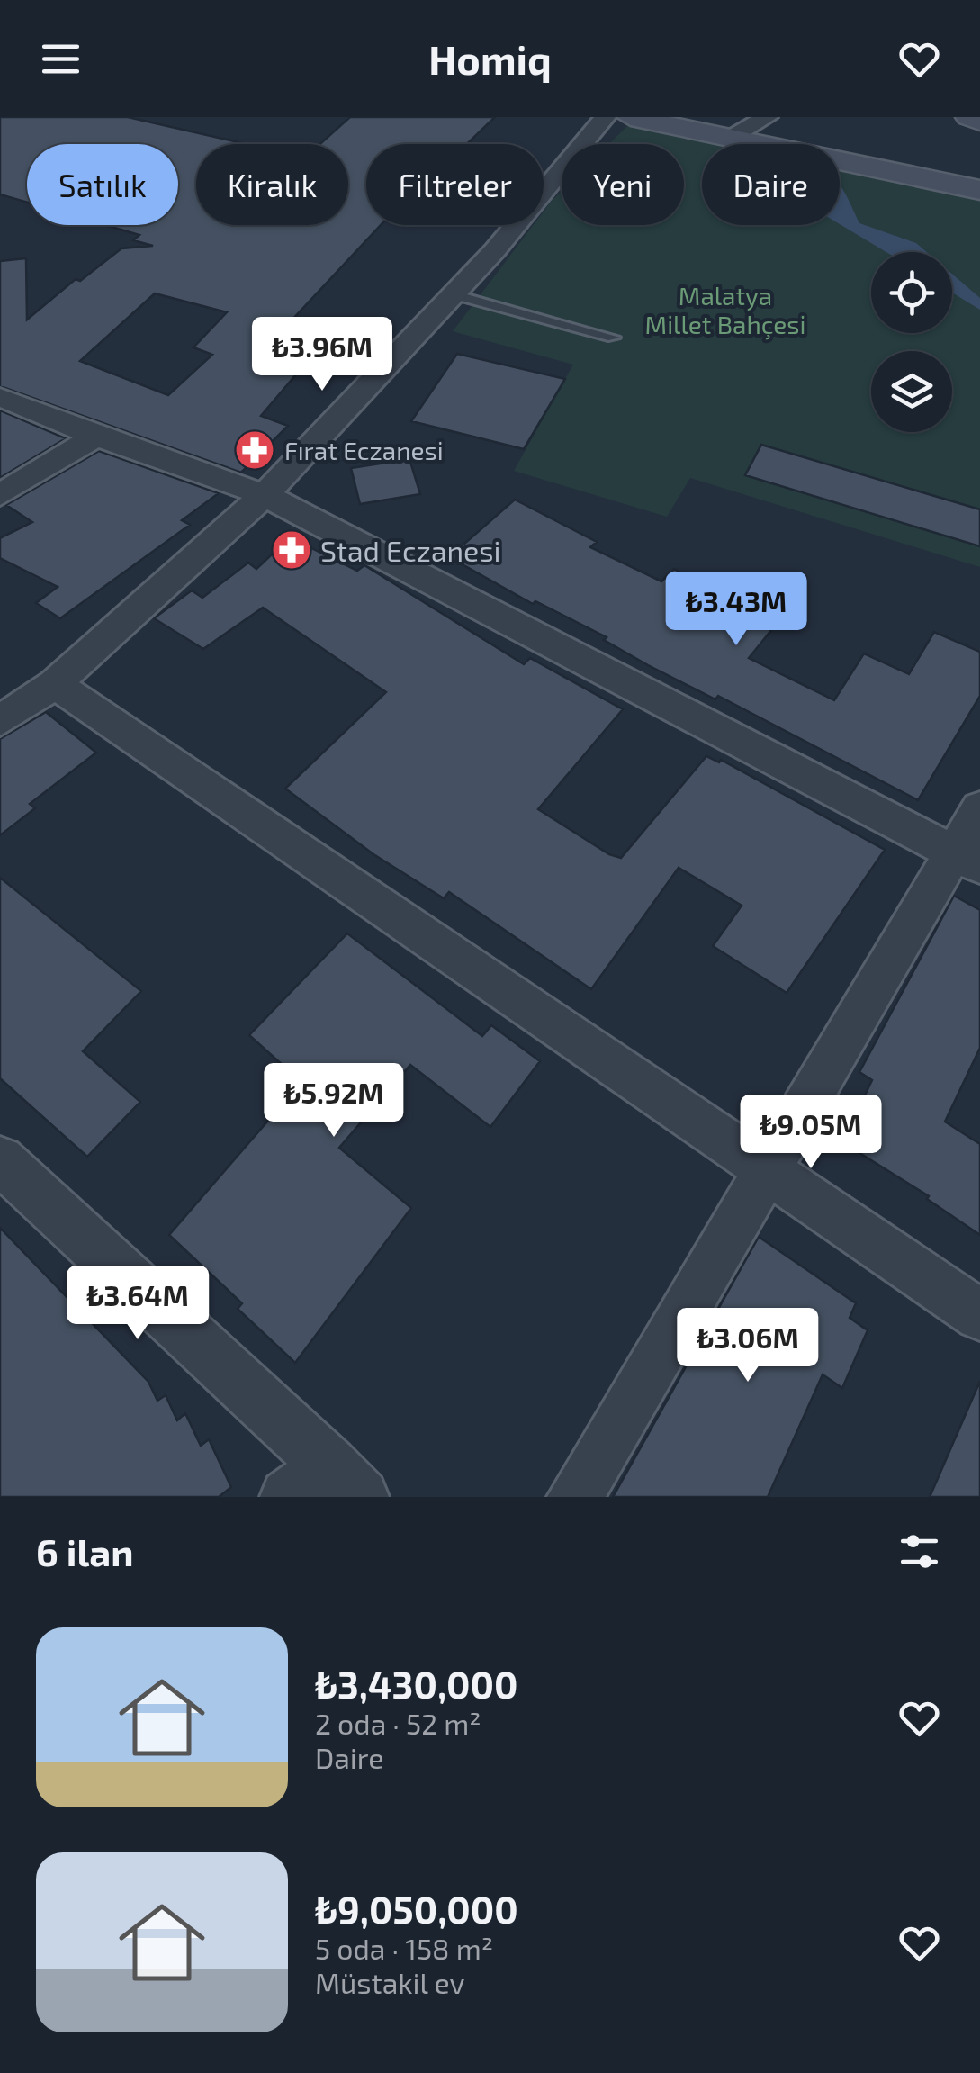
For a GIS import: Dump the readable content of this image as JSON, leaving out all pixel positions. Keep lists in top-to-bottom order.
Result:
{
  "parks": ["Malatya Millet Bahçesi"],
  "places": {
    "pharmacy": ["Fırat Eczanesi", "Stad Eczanesi"]
  },
  "page": {
    "header": "Homiq",
    "chip": [
      "Satılık",
      "Kiralık",
      "Filtreler",
      "Yeni",
      "Daire"
    ],
    "price": [
      "₺3.96M",
      "₺3.43M",
      "₺5.92M",
      "₺9.05M",
      "₺3.64M",
      "₺3.06M"
    ],
    "heading": "6 ilan",
    "list": [
      {
        "name": "₺3,430,000",
        "note": "2 oda · 52 m² · Daire"
      },
      {
        "name": "₺9,050,000",
        "note": "5 oda · 158 m² · Müstakil ev"
      }
    ]
  }
}
